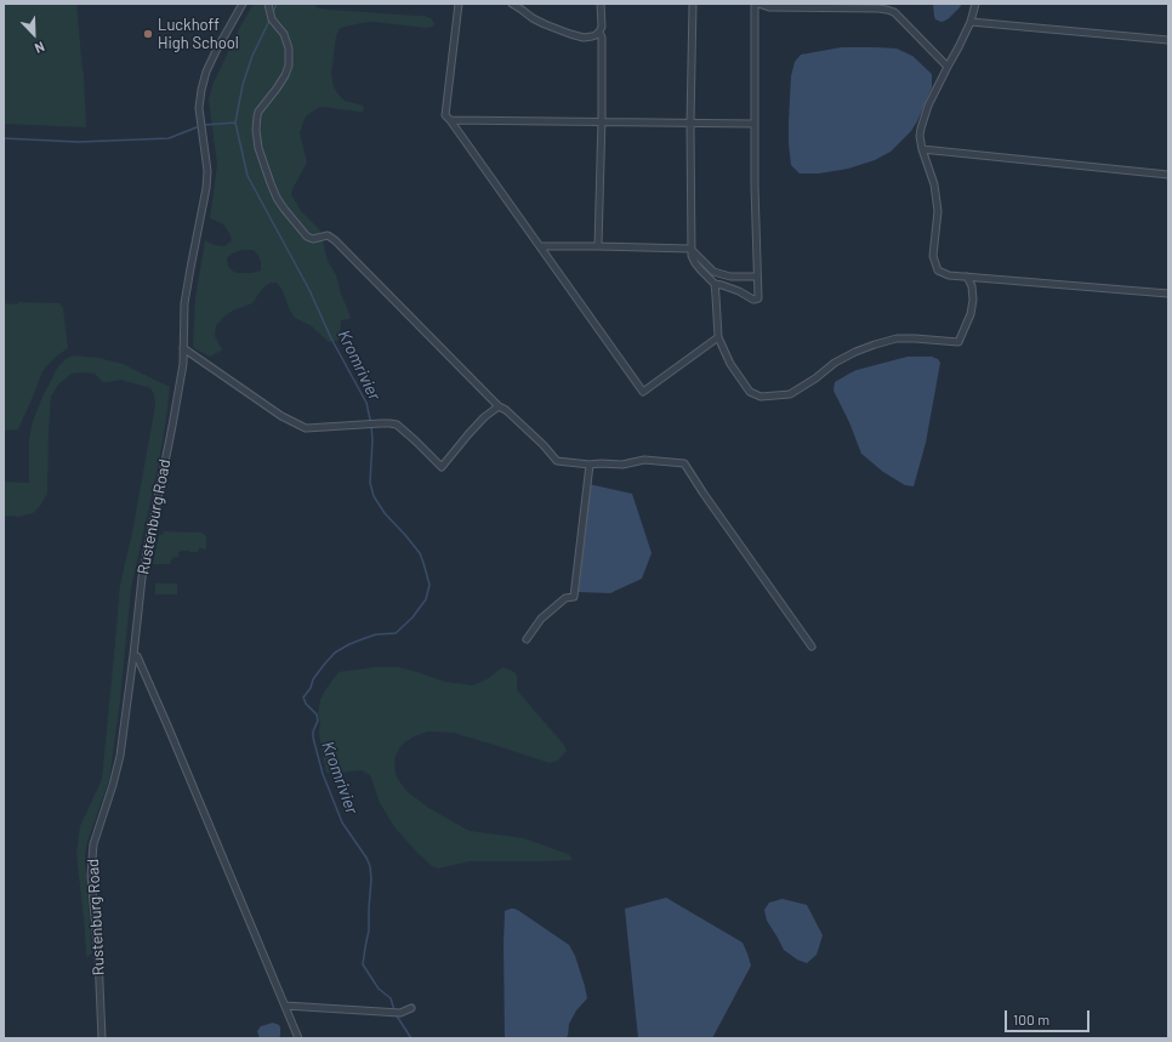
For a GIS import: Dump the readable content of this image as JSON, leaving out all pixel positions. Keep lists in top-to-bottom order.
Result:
{
  "streets": {
    "street": ["Rustenburg Road"]
  },
  "water": ["Kromrivier"],
  "places": ["Luckhoff High School"],
  "scale_bar": "100 m",
  "north": "bottom right"
}
